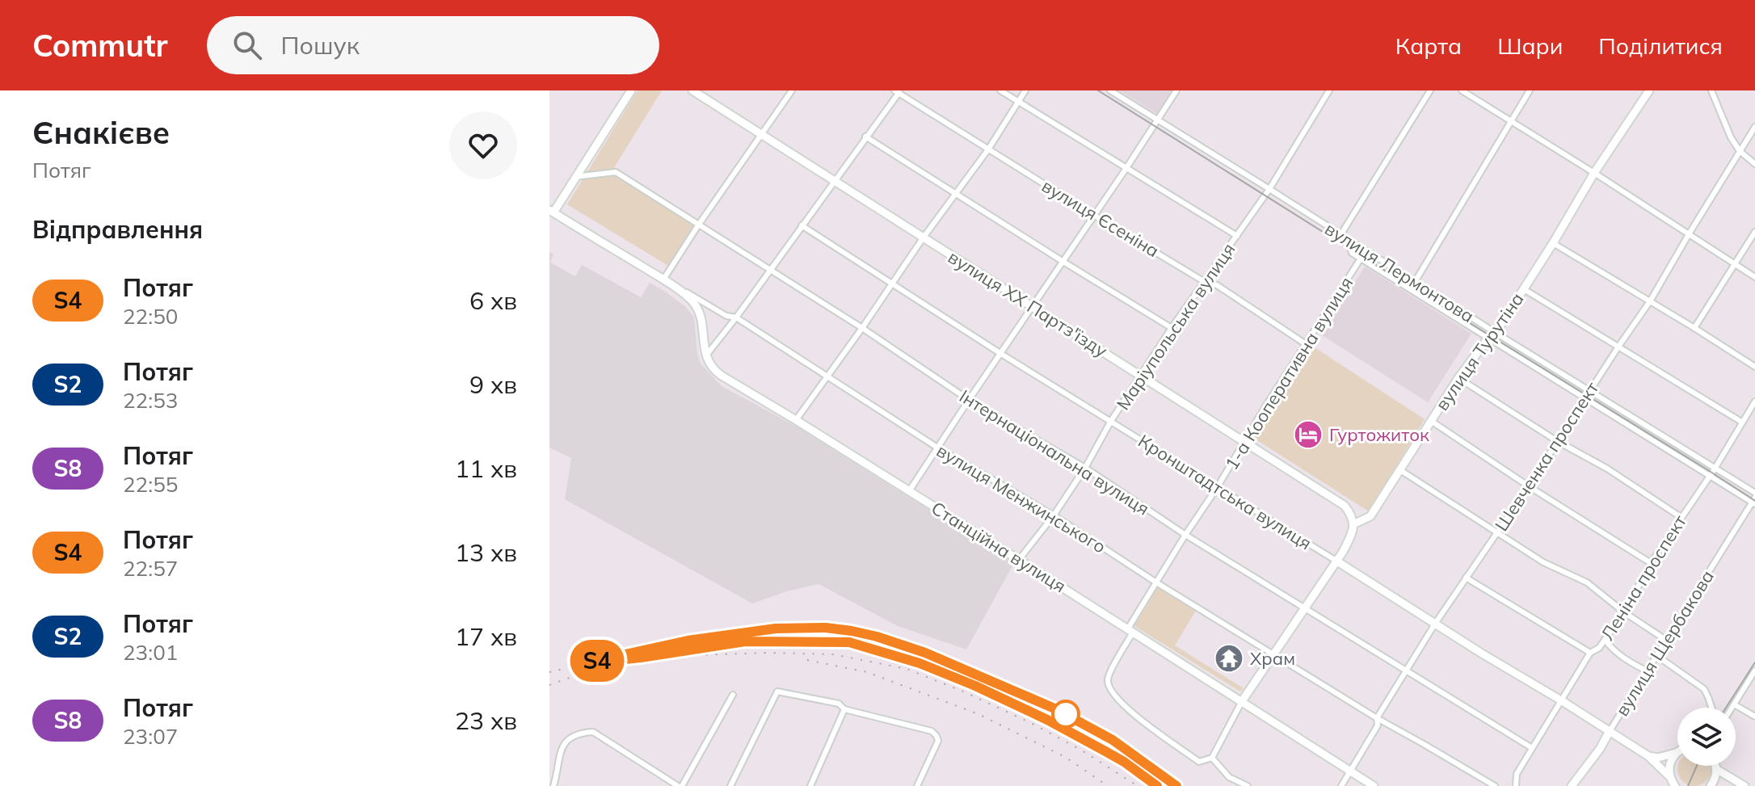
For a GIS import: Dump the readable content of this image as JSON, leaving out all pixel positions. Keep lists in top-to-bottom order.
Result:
{
  "streets": {
    "street": [
      "вулиця Єсеніна",
      "вулиця Лермонтова",
      "вулиця XX Партз'їзду",
      "Маріупольська вулиця",
      "вулиця Турутіна",
      "1-а Кооперативна вулиця",
      "Інтернаціональна вулиця",
      "Шевченка проспект",
      "Кронштадтська вулиця",
      "вулиця Менжинського",
      "Станційна вулиця",
      "Леніна проспект",
      "вулиця Щербакова"
    ]
  },
  "crossings": [
    ["вулиця Єсеніна", "Маріупольська вулиця"],
    ["вулиця Єсеніна", "1-а Кооперативна вулиця"],
    ["вулиця Лермонтова", "Маріупольська вулиця"],
    ["вулиця Лермонтова", "вулиця Турутіна"],
    ["вулиця Лермонтова", "1-а Кооперативна вулиця"],
    ["вулиця Лермонтова", "Шевченка проспект"],
    ["вулиця Лермонтова", "Леніна проспект"],
    ["вулиця Лермонтова", "вулиця Щербакова"],
    ["вулиця XX Партз'їзду", "Маріупольська вулиця"],
    ["вулиця XX Партз'їзду", "вулиця Турутіна"],
    ["вулиця XX Партз'їзду", "1-а Кооперативна вулиця"],
    ["Маріупольська вулиця", "Інтернаціональна вулиця"],
    ["Маріупольська вулиця", "Кронштадтська вулиця"],
    ["Маріупольська вулиця", "вулиця Менжинського"],
    ["Маріупольська вулиця", "Станційна вулиця"],
    ["вулиця Турутіна", "Інтернаціональна вулиця"],
    ["вулиця Турутіна", "Кронштадтська вулиця"],
    ["вулиця Турутіна", "вулиця Менжинського"],
    ["вулиця Турутіна", "Станційна вулиця"],
    ["1-а Кооперативна вулиця", "Інтернаціональна вулиця"],
    ["1-а Кооперативна вулиця", "Кронштадтська вулиця"],
    ["1-а Кооперативна вулиця", "вулиця Менжинського"],
    ["1-а Кооперативна вулиця", "Станційна вулиця"],
    ["Інтернаціональна вулиця", "Шевченка проспект"],
    ["Інтернаціональна вулиця", "Леніна проспект"],
    ["Шевченка проспект", "Кронштадтська вулиця"],
    ["Шевченка проспект", "вулиця Менжинського"],
    ["Шевченка проспект", "Станційна вулиця"],
    ["Кронштадтська вулиця", "Леніна проспект"],
    ["Кронштадтська вулиця", "вулиця Щербакова"]
  ],
  "places": {
    "hotel": ["Гуртожиток"],
    "temple": ["Храм"]
  },
  "page": {
    "header": "Commutr",
    "search": "Пошук",
    "nav": ["Карта", "Шари", "Поділитися"],
    "heading": [
      ["Єнакієве", "Потяг"],
      "Відправлення"
    ],
    "on_map": "S4",
    "list": [
      {
        "mark": "S4",
        "name": "Потяг",
        "note": "22:50",
        "value": "6 хв"
      },
      {
        "mark": "S2",
        "name": "Потяг",
        "note": "22:53",
        "value": "9 хв"
      },
      {
        "mark": "S8",
        "name": "Потяг",
        "note": "22:55",
        "value": "11 хв"
      },
      {
        "mark": "S4",
        "name": "Потяг",
        "note": "22:57",
        "value": "13 хв"
      },
      {
        "mark": "S2",
        "name": "Потяг",
        "note": "23:01",
        "value": "17 хв"
      },
      {
        "mark": "S8",
        "name": "Потяг",
        "note": "23:07",
        "value": "23 хв"
      }
    ]
  }
}
